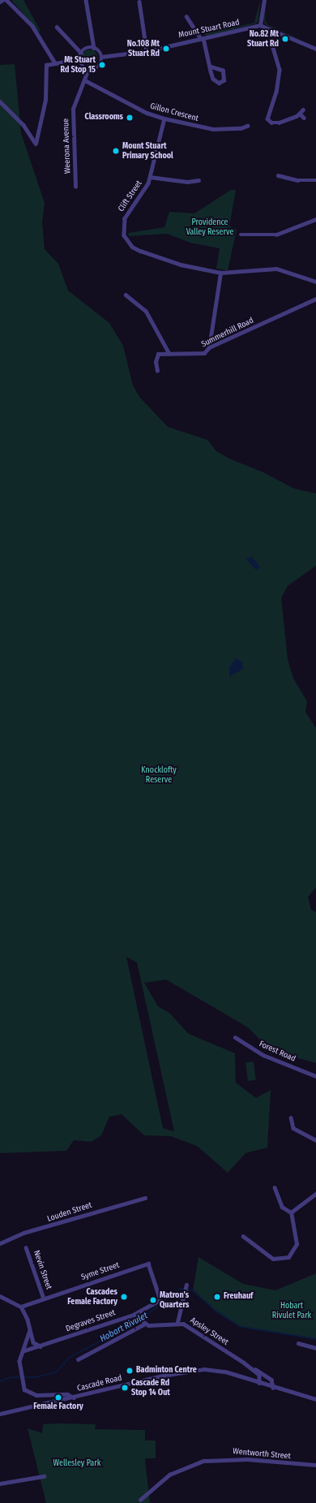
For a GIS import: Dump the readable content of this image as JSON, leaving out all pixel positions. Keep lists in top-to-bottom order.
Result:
{
  "streets": {
    "street": [
      "Mount Stuart Road",
      "Gillon Crescent",
      "Weerona Avenue",
      "Clift Street",
      "Summerhill Road",
      "Forest Road",
      "Louden Street",
      "Nevin Street",
      "Syme Street",
      "Degraves Street",
      "Apsley Street",
      "Cascade Road",
      "Wentworth Street"
    ]
  },
  "crossings": [
    ["Mount Stuart Road", "Weerona Avenue"],
    ["Gillon Crescent", "Weerona Avenue"],
    ["Gillon Crescent", "Clift Street"],
    ["Nevin Street", "Syme Street"],
    ["Syme Street", "Degraves Street"],
    ["Apsley Street", "Cascade Road"]
  ],
  "water": ["Hobart Rivulet"],
  "parks": [
    "Providence Valley Reserve",
    "Knocklofty Reserve",
    "Hobart Rivulet Park",
    "Wellesley Park"
  ],
  "places": [
    "No.82 Mt Stuart Rd",
    "No.108 Mt Stuart Rd",
    "Mt Stuart Rd Stop 15",
    "Classrooms",
    "Mount Stuart Primary School",
    "Cascades Female Factory",
    "Freuhauf",
    "Matron's Quarters",
    "Badminton Centre",
    "Cascade Rd Stop 14 Out",
    "Female Factory"
  ]
}
